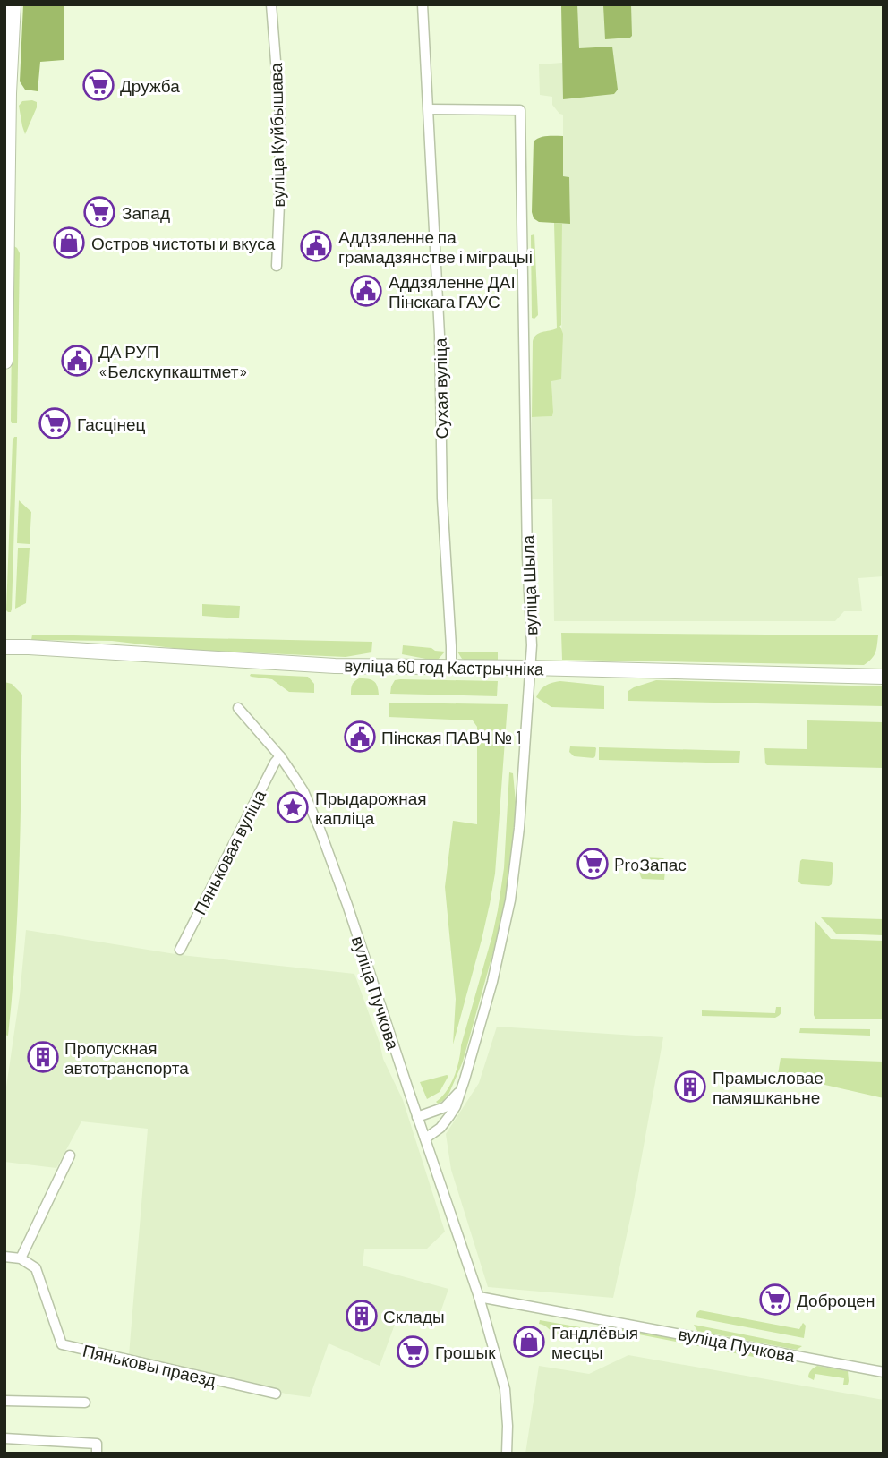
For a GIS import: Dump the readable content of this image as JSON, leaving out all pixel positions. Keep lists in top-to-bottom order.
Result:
{
  "streets": {
    "street": [
      "вуліца Куйбышава",
      "Сухая вуліца",
      "вуліца Шыла",
      "вуліца 60 год Кастрычніка",
      "Пяньковая вуліца",
      "вуліца Пучкова",
      "Пяньковы праезд"
    ]
  },
  "crossings": [
    ["Сухая вуліца", "вуліца Шыла"],
    ["Сухая вуліца", "вуліца 60 год Кастрычніка"],
    ["вуліца Шыла", "вуліца 60 год Кастрычніка"],
    ["вуліца Шыла", "вуліца Пучкова"],
    ["Пяньковая вуліца", "вуліца Пучкова"]
  ],
  "places": {
    "supermarket": [
      "Дружба",
      "Запад",
      "Гасцінец",
      "ProЗапас",
      "Доброцен",
      "Грошык"
    ],
    "shop": ["Остров чистоты и вкуса", "Гандлёвыя месцы"],
    "public building": [
      "Аддзяленне па грамадзянстве і міграцыі",
      "Аддзяленне ДАІ Пінскага ГАУС",
      "ДА РУП «Белскупкаштмет»",
      "Пінская ПАВЧ № 1"
    ],
    "place": ["Прыдарожная капліца"],
    "building": ["Пропускная автотранспорта", "Прамысловае памяшканьне", "Склады"]
  }
}
